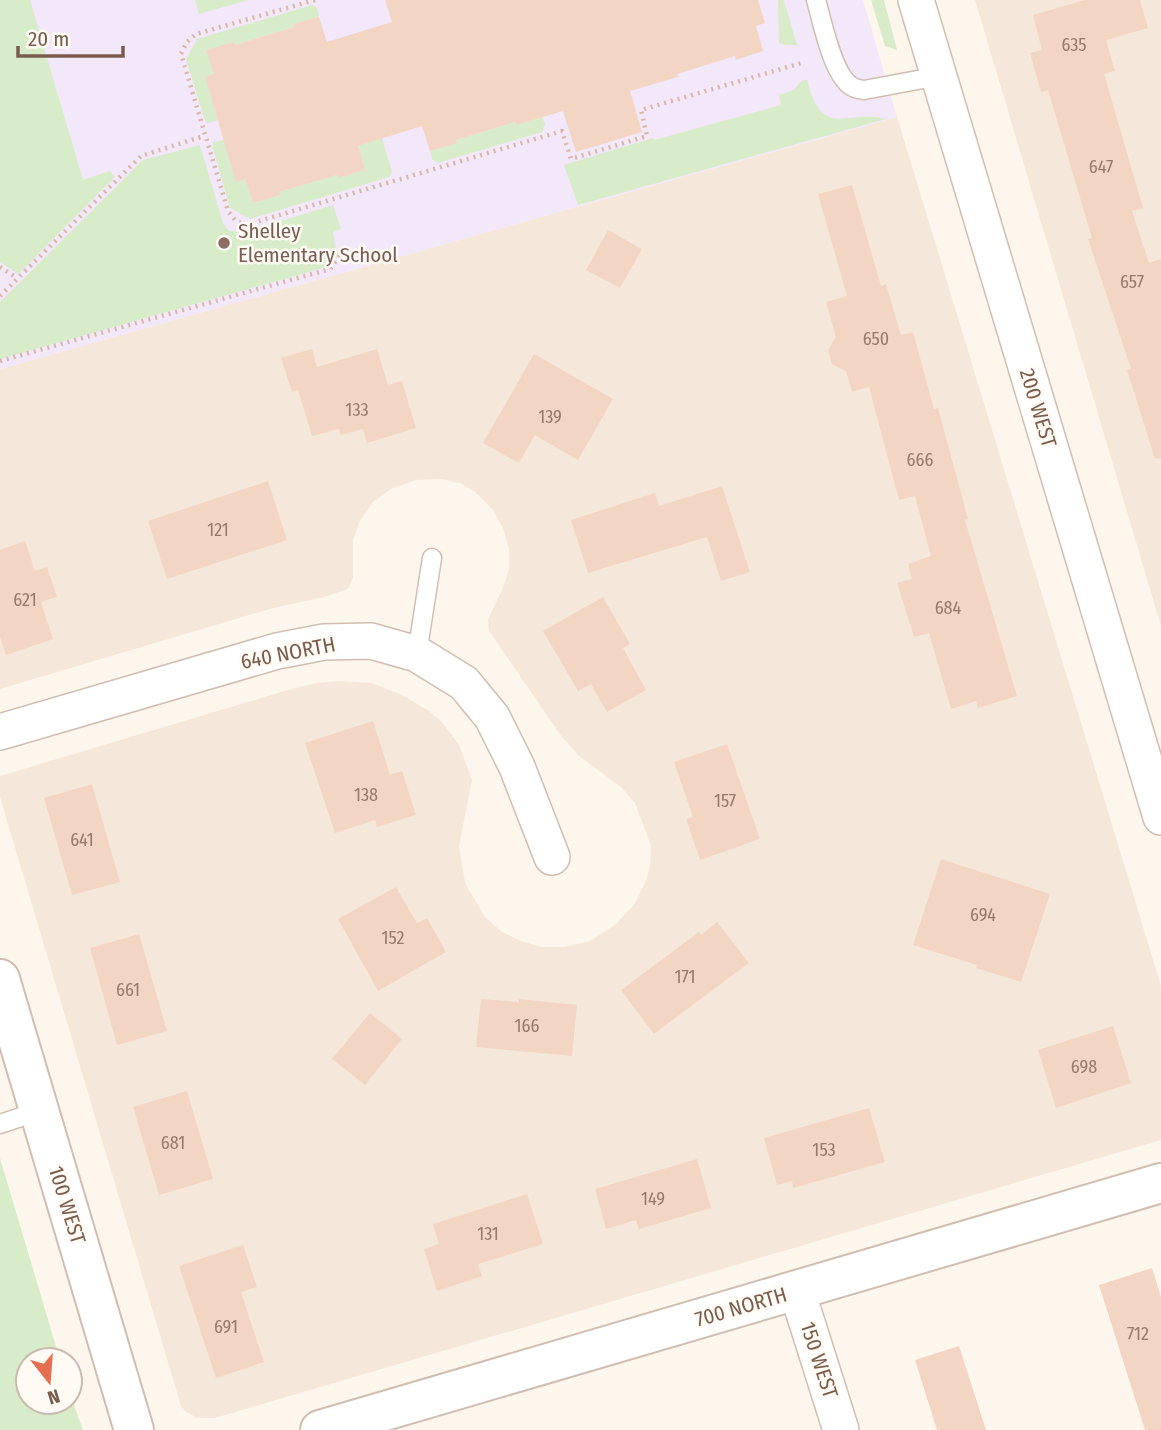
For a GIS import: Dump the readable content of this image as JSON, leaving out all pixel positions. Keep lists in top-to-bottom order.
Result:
{
  "streets": {
    "street": [
      "200 WEST",
      "640 NORTH",
      "100 WEST",
      "700 NORTH",
      "150 WEST"
    ]
  },
  "crossings": [
    ["700 NORTH", "150 WEST"]
  ],
  "places": ["Shelley Elementary School"],
  "house_numbers": [
    "635",
    "647",
    "657",
    "650",
    "133",
    "139",
    "666",
    "121",
    "621",
    "684",
    "138",
    "157",
    "641",
    "694",
    "152",
    "171",
    "661",
    "166",
    "698",
    "681",
    "153",
    "149",
    "131",
    "691",
    "712"
  ],
  "scale_bar": "20 m",
  "north": "bottom"
}
